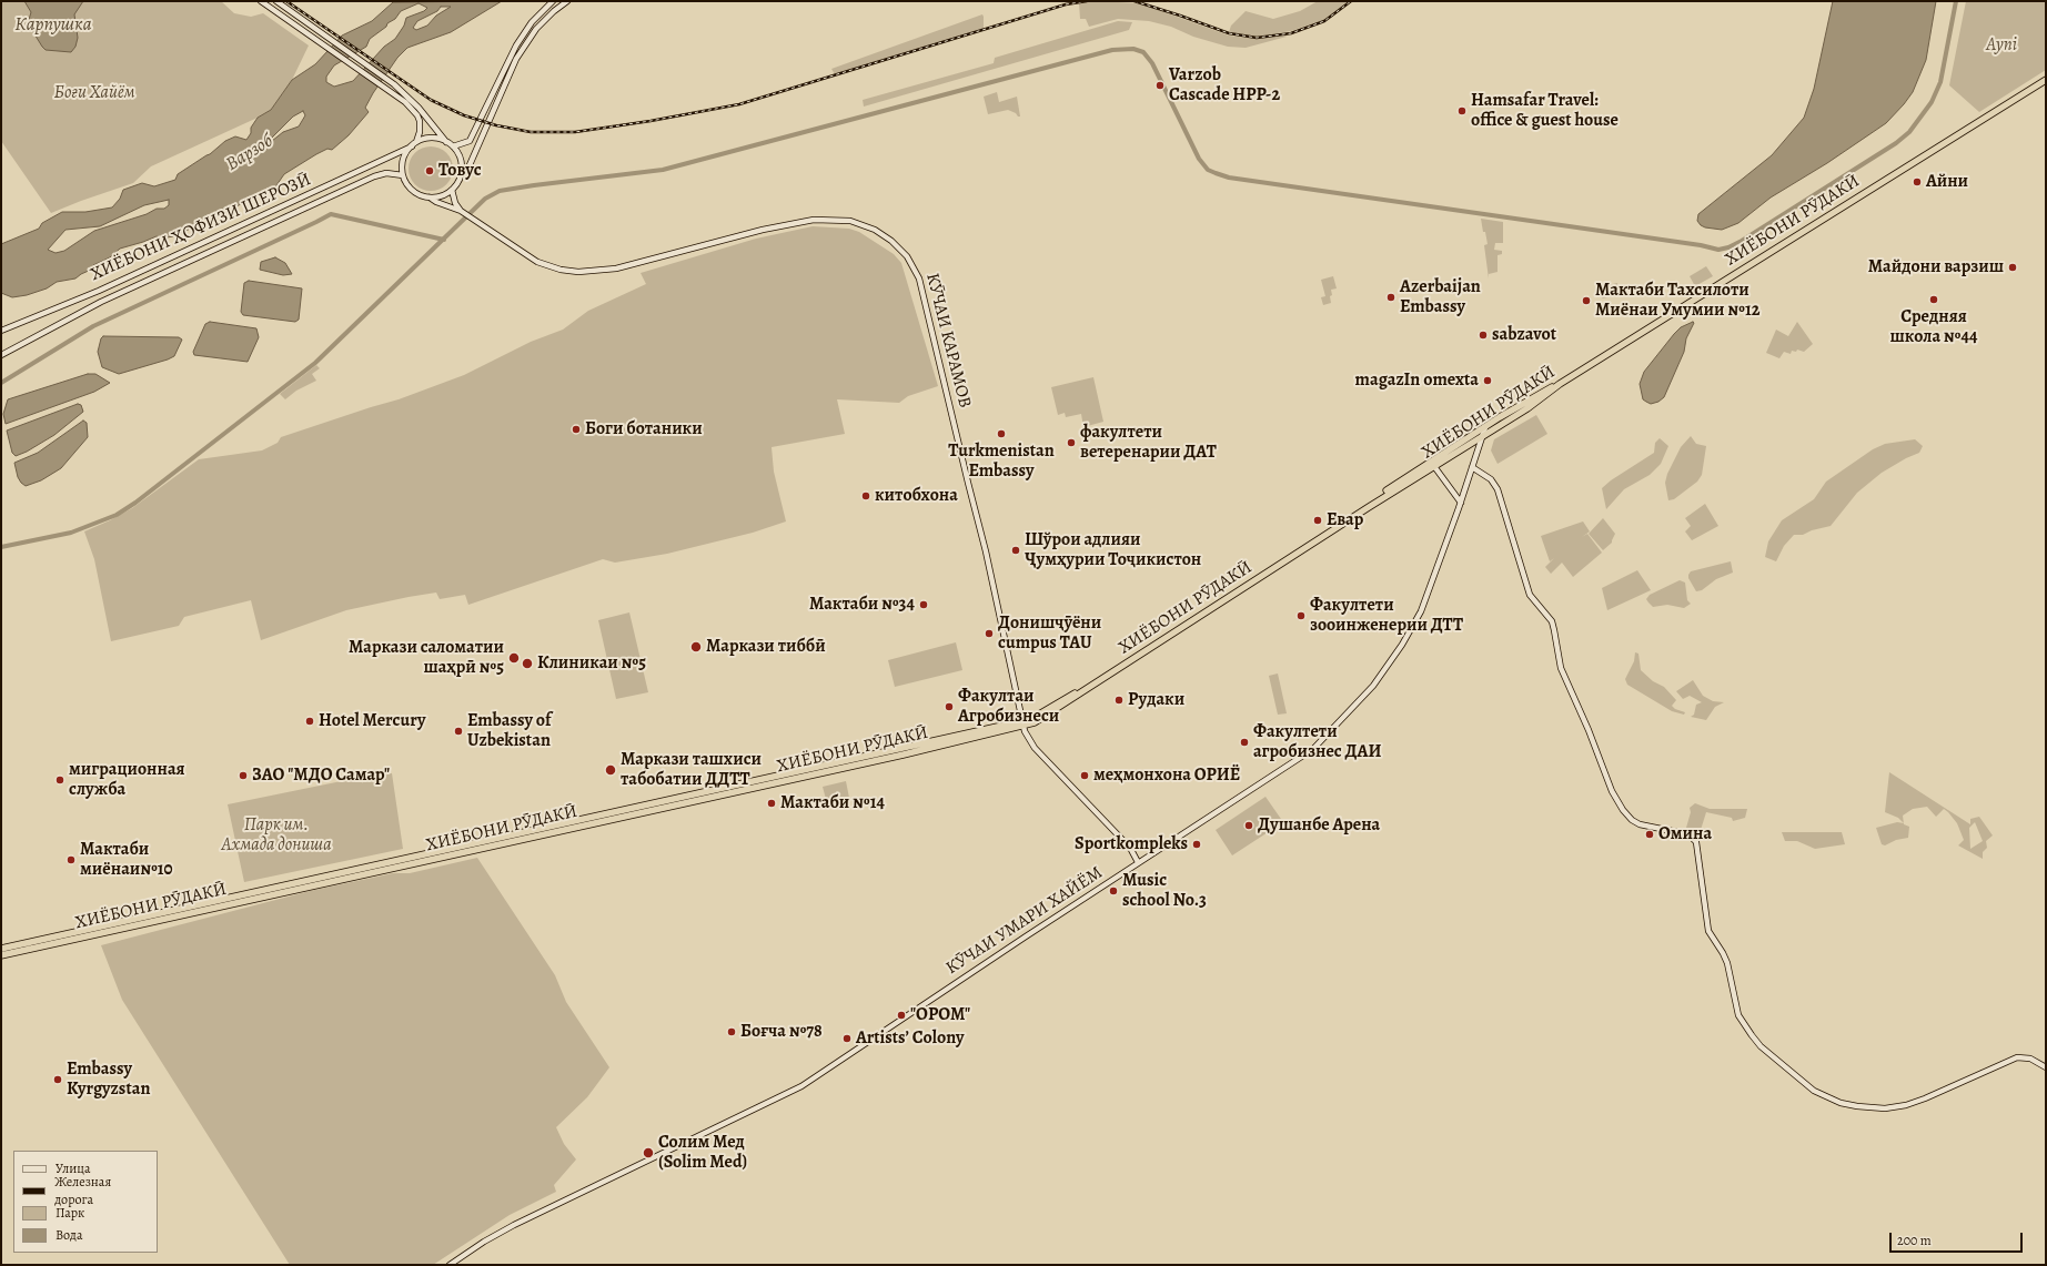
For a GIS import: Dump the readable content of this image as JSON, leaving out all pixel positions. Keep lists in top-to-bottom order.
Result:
{
  "streets": {
    "highway": ["ХИЁБОНИ РӮДАКӢ"],
    "main road": ["ХИЁБОНИ ҲОФИЗИ ШЕРОЗӢ", "КӮЧАИ КАРАМОВ", "КӮЧАИ УМАРИ ХАЙЁМ"]
  },
  "crossings": [
    ["ХИЁБОНИ РӮДАКӢ", "КӮЧАИ КАРАМОВ"],
    ["ХИЁБОНИ РӮДАКӢ", "КӮЧАИ УМАРИ ХАЙЁМ"],
    ["ХИЁБОНИ ҲОФИЗИ ШЕРОЗӢ", "КӮЧАИ КАРАМОВ"],
    ["КӮЧАИ КАРАМОВ", "КӮЧАИ УМАРИ ХАЙЁМ"]
  ],
  "water": ["Карпушка", "Варзоб"],
  "parks": ["Ayni", "Боғи Хайём", "Парк им. Ахмада дониша"],
  "places": [
    "Varzob Cascade HPP-2",
    "Hamsafar Travel: office & guest house",
    "Товус",
    "Айни",
    "Майдони варзиш",
    "Azerbaijan Embassy",
    "Средняя школа №44",
    "Мактаби Тахсилоти Миёнаи Умумии №12",
    "sabzavot",
    "magazIn omexta",
    "Боги ботаники",
    "Turkmenistan Embassy",
    "факултети ветеренарии ДАТ",
    "китобхона",
    "Евар",
    "Шўрои адлияи Ҷумҳурии Тоҷикистон",
    "Мактаби №34",
    "Факултети зооинженерии ДТТ",
    "Донишҷӯёни cumpus TAU",
    "Маркази тиббӣ",
    "Маркази саломатии шаҳрӣ №5",
    "Клиникаи №5",
    "Рудаки",
    "Факултаи Агробизнеси",
    "Hotel Mercury",
    "Embassy of Uzbekistan",
    "Факултети агробизнес ДАИ",
    "Маркази ташхиси табобатии ДДТТ",
    "ЗАО \"МДО Самар\"",
    "меҳмонхона ОРИЁ",
    "миграционная служба",
    "Мактаби №14",
    "Душанбе Арена",
    "Омина",
    "Sportkompleks",
    "Мактаби миёнаи№10",
    "Music school No.3",
    "\"OPOM\"",
    "Боғча №78",
    "Artists’ Colony",
    "Embassy Kyrgyzstan",
    "Солим Мед (Solim Med)"
  ],
  "legend": [
    "Улица",
    "Железная дорога",
    "Парк",
    "Вода"
  ],
  "scale_bar": "200 m"
}
